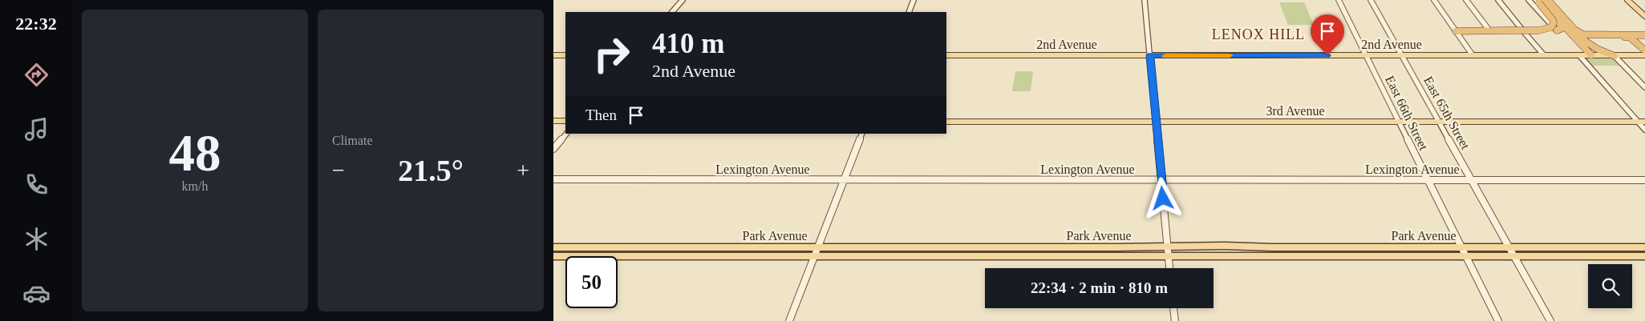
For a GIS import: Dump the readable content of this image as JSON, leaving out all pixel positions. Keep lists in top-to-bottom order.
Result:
{
  "streets": {
    "main road": [
      "2nd Avenue",
      "3rd Avenue",
      "East 66th Street",
      "East 65th Street",
      "Lexington Avenue",
      "Park Avenue"
    ]
  },
  "crossings": [
    ["2nd Avenue", "East 66th Street"],
    ["2nd Avenue", "East 65th Street"],
    ["3rd Avenue", "East 66th Street"],
    ["3rd Avenue", "East 65th Street"],
    ["East 66th Street", "Lexington Avenue"],
    ["East 66th Street", "Park Avenue"],
    ["East 65th Street", "Lexington Avenue"],
    ["East 65th Street", "Park Avenue"]
  ],
  "districts": ["LENOX HILL"],
  "page": {
    "tabs": "22:32",
    "tile": [
      ["48", "km/h"],
      "Climate"
    ],
    "turn": ["410 m", "2nd Avenue"],
    "then": "Then",
    "heat": ["−", "21.5°", "+"],
    "limit": "50",
    "trip": "22:34 · 2 min · 810 m"
  }
}
